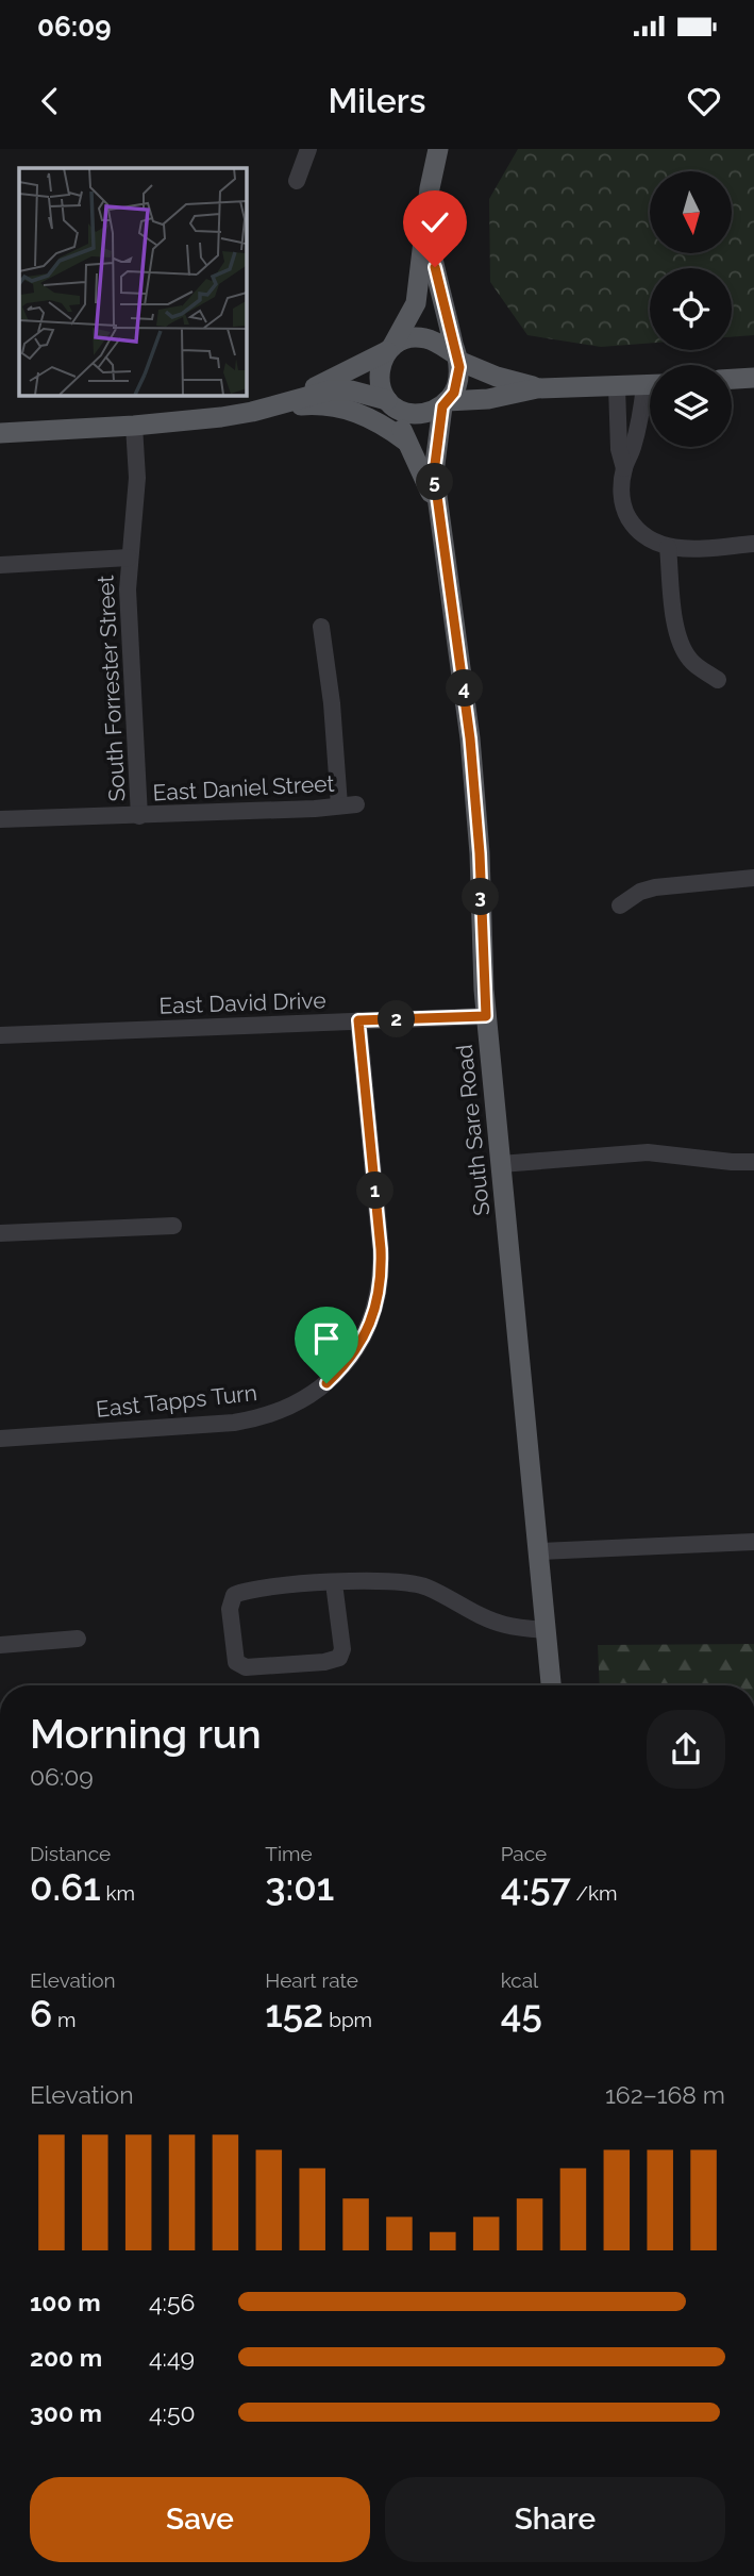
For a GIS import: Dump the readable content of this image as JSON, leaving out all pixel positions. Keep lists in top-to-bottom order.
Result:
{
  "streets": {
    "main road": ["South Sare Road"],
    "street": [
      "South Forrester Street",
      "East Daniel Street",
      "East David Drive",
      "East Tapps Turn"
    ]
  },
  "crossings": [
    ["South Forrester Street", "East Daniel Street"],
    ["East David Drive", "South Sare Road"],
    ["East David Drive", "East Tapps Turn"]
  ],
  "north": "bottom",
  "page": {
    "status": "06:09",
    "header": "Milers",
    "pins": [
      "5",
      "4",
      "3",
      "2",
      "1"
    ],
    "heading": ["Morning run", "06:09"],
    "stats": [
      ["Distance", "0.61 km"],
      ["Time", "3:01"],
      ["Pace", "4:57 /km"],
      ["Elevation", "6 m"],
      ["Heart rate", "152 bpm"],
      ["kcal", "45"]
    ],
    "chart": ["Elevation", "162–168 m"],
    "list": [
      {
        "name": "100 m",
        "note": "4:56"
      },
      {
        "name": "200 m",
        "note": "4:49"
      },
      {
        "name": "300 m",
        "note": "4:50"
      }
    ],
    "buttons": ["Save", "Share"]
  }
}
